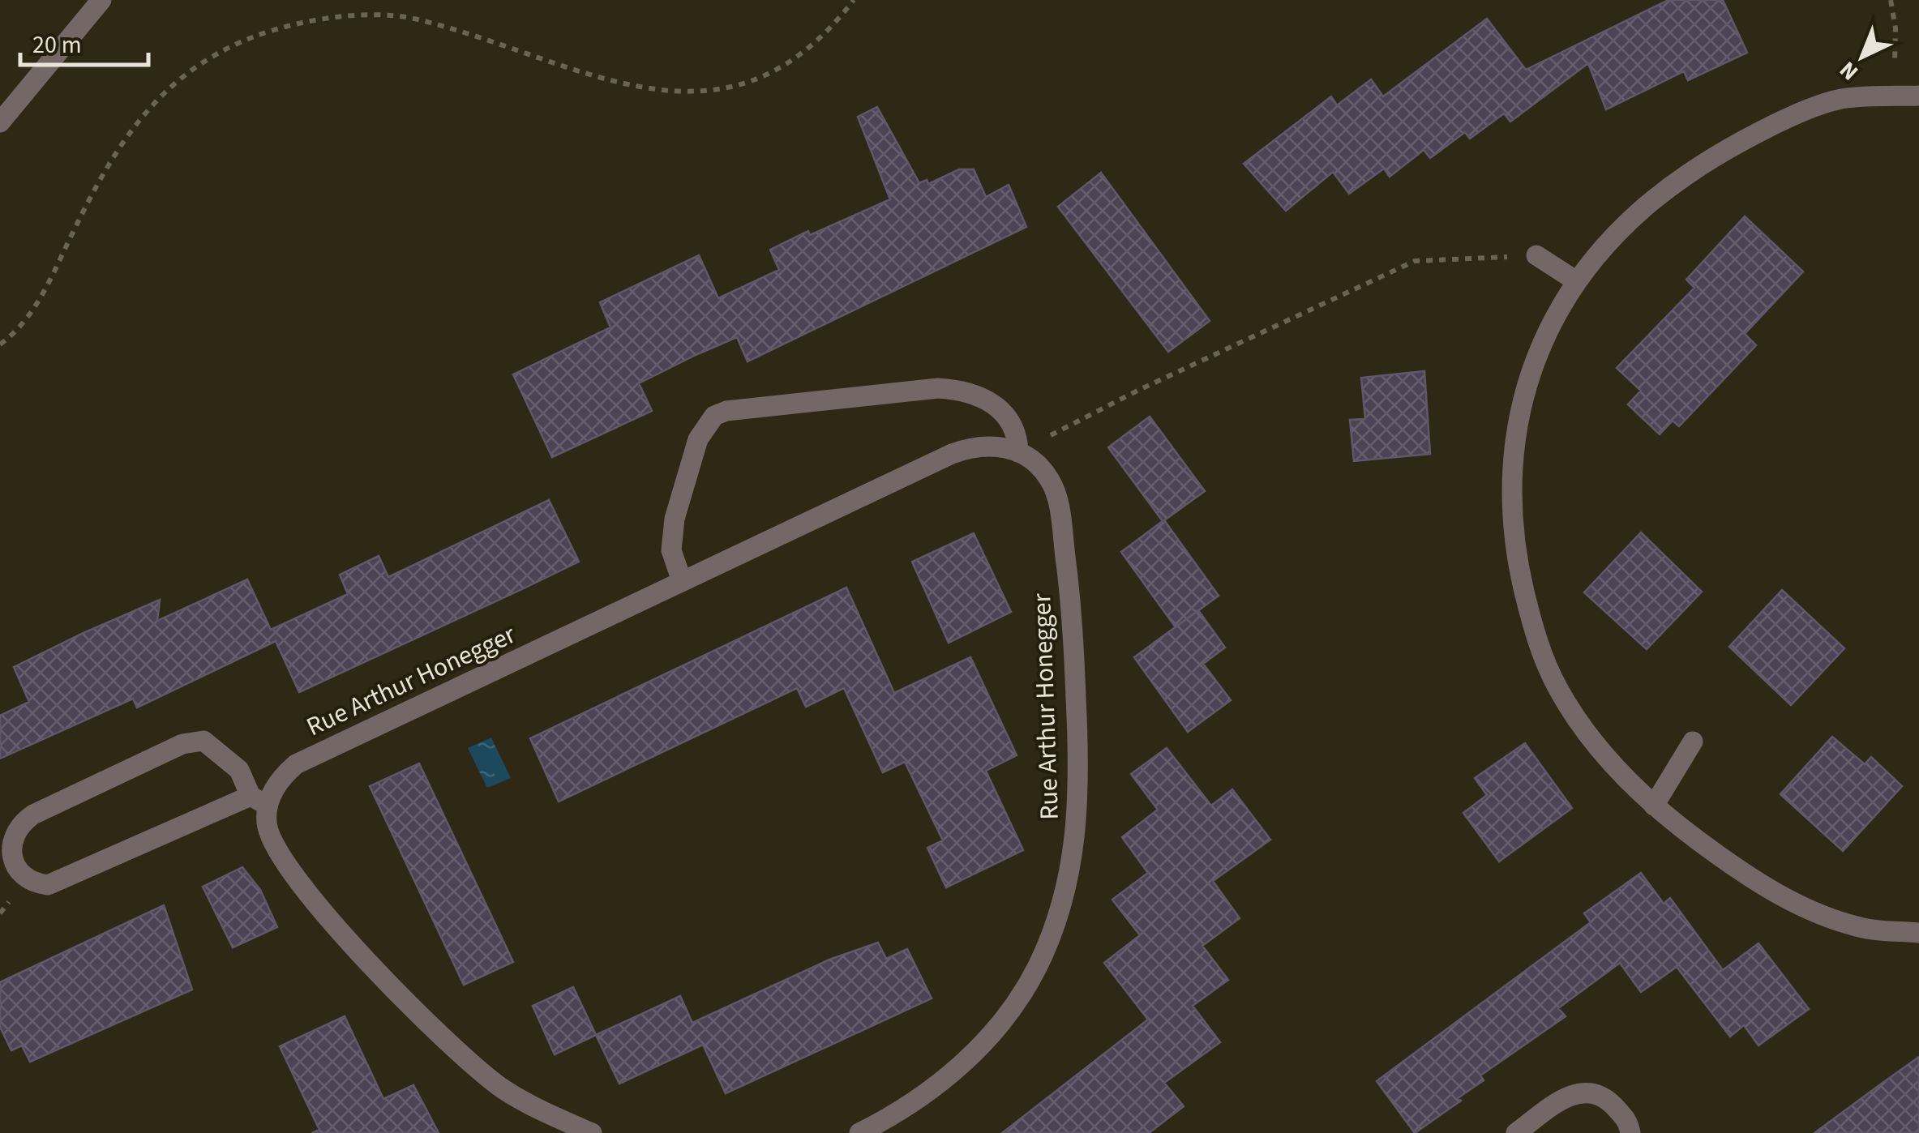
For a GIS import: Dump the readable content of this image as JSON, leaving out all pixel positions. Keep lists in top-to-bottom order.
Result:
{
  "streets": {
    "street": ["Rue Arthur Honegger"]
  },
  "scale_bar": "20 m",
  "north": "bottom left"
}
